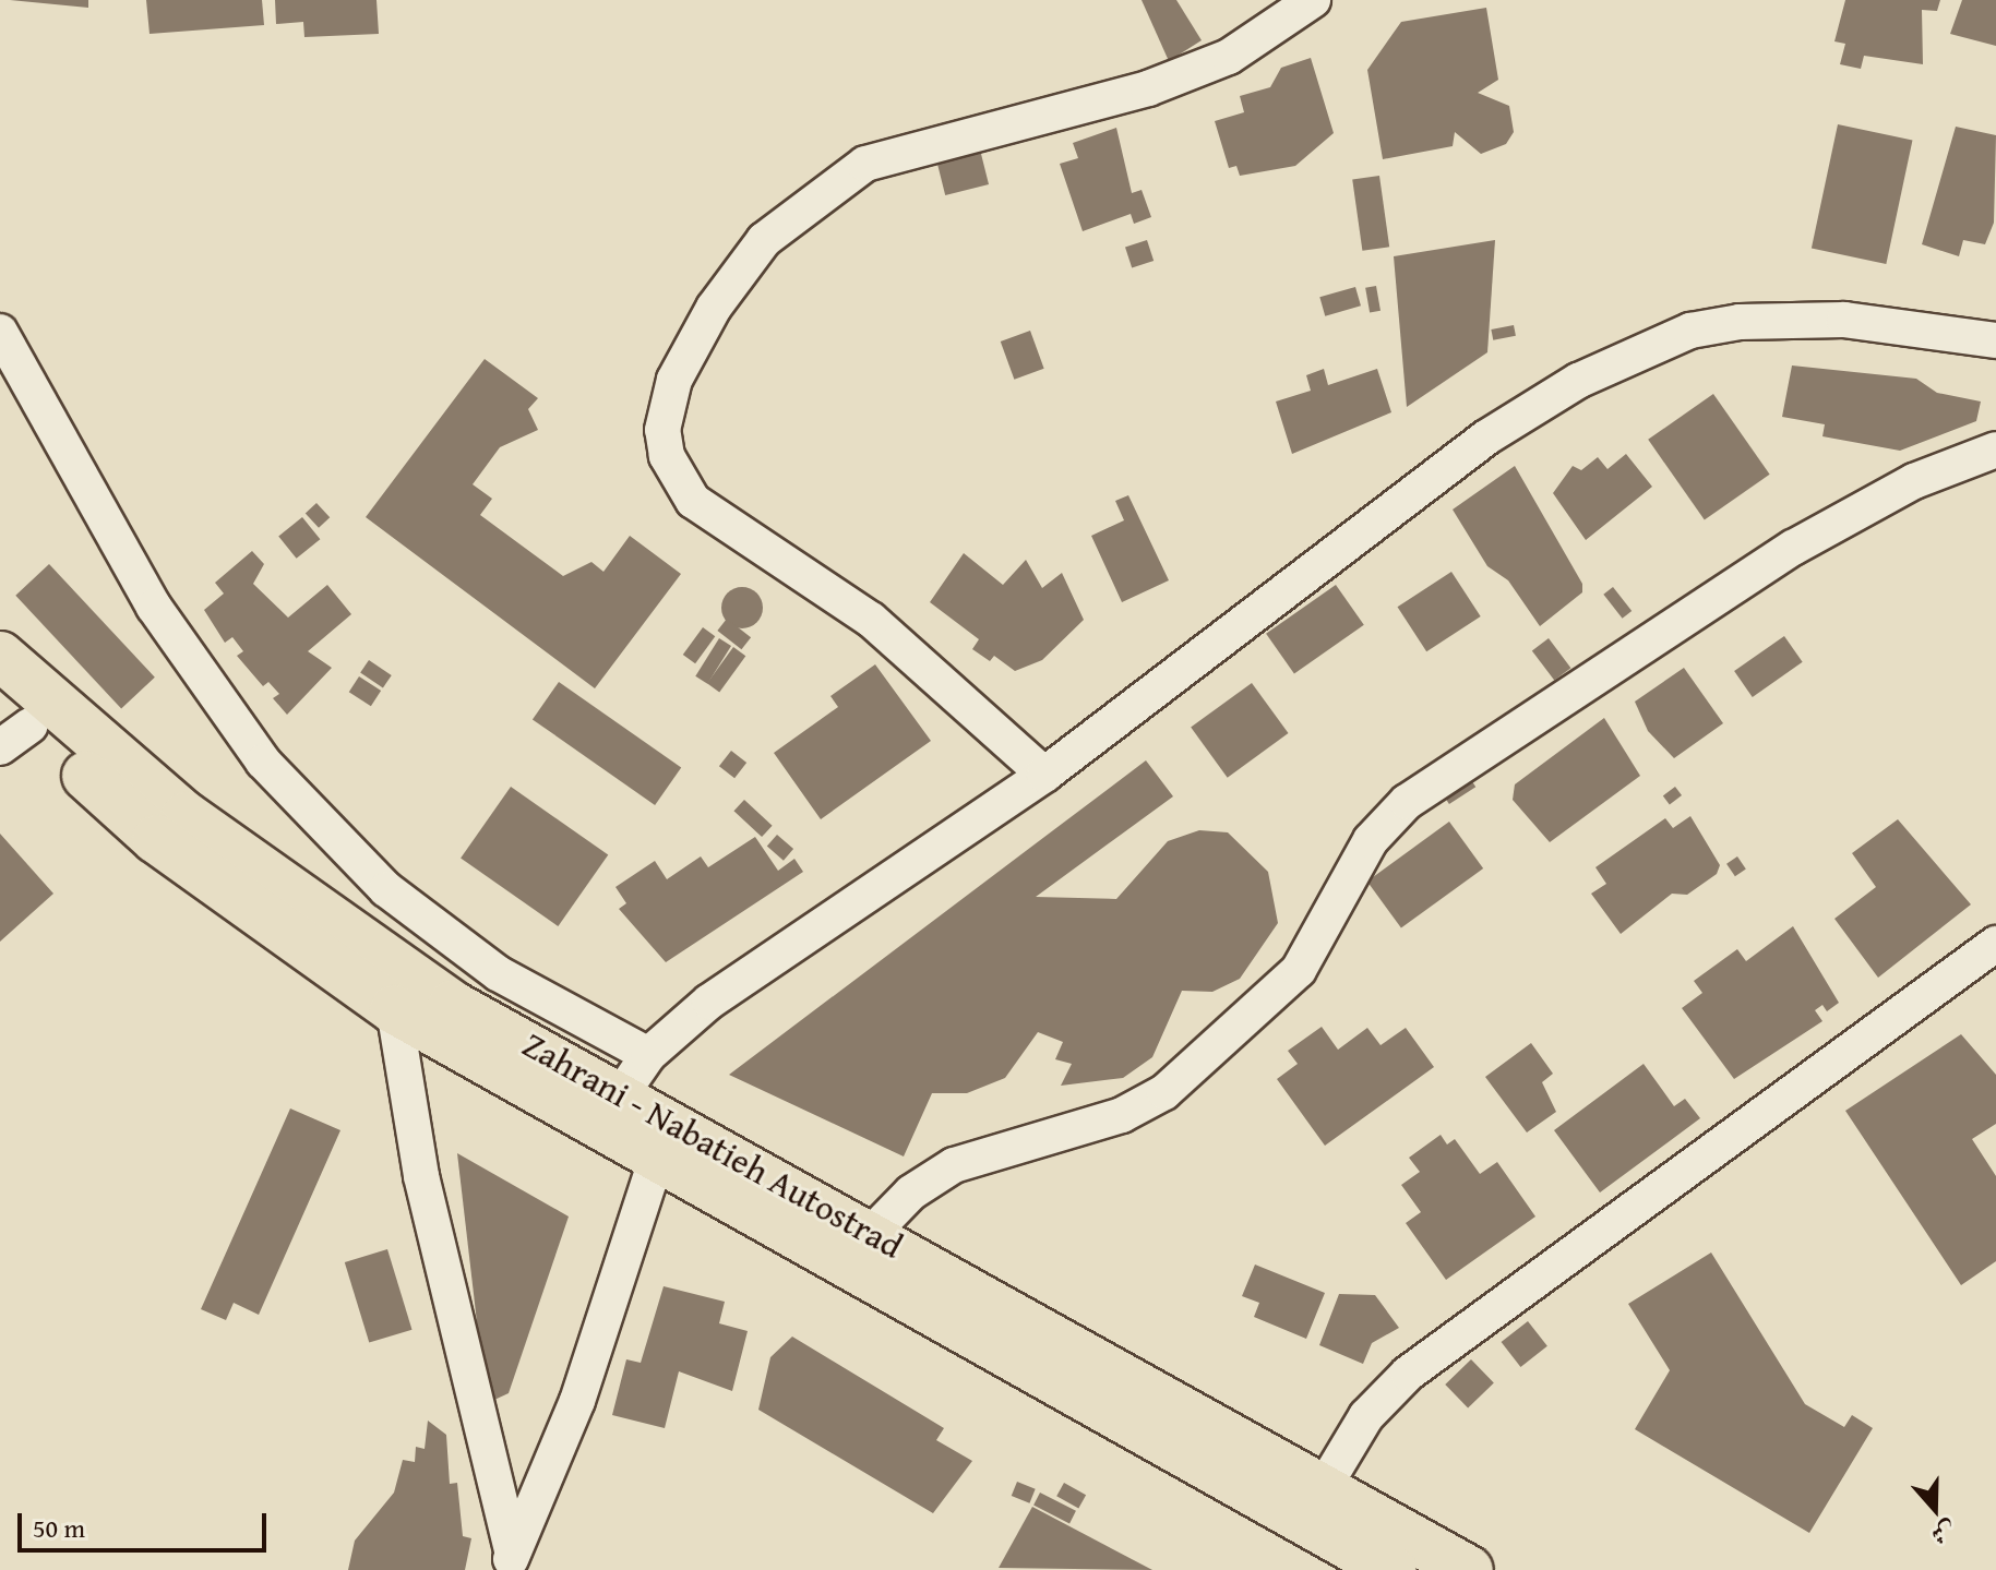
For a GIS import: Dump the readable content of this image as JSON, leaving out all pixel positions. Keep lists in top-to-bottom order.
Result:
{
  "streets": {
    "highway": ["Zahrani - Nabatieh Autostrad"]
  },
  "scale_bar": "50 m",
  "north": "bottom"
}
